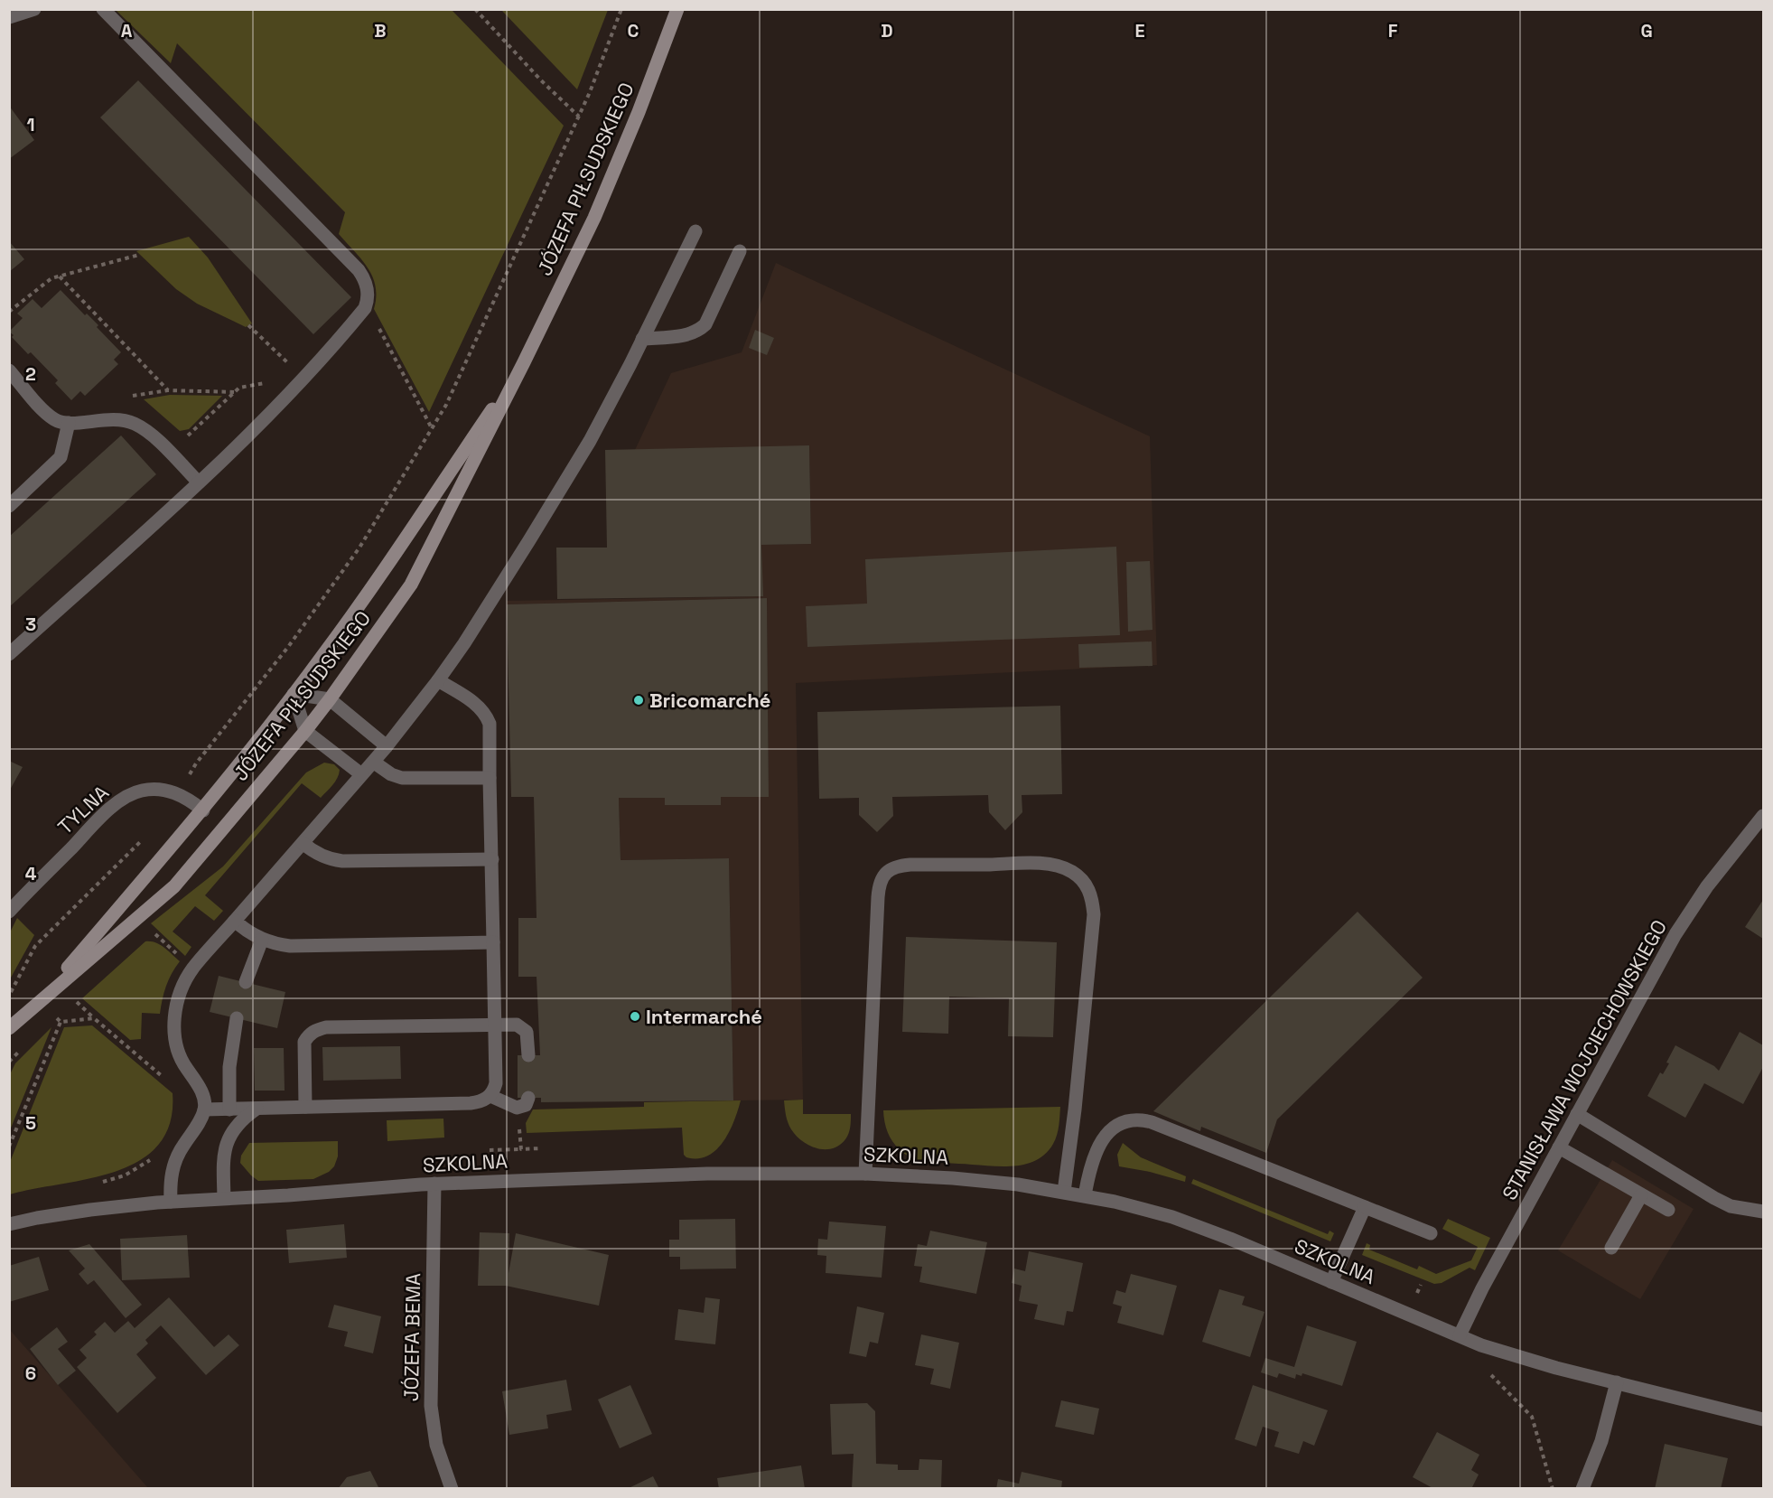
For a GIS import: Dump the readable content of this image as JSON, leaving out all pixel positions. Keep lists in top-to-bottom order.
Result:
{
  "streets": {
    "street": [
      "JÓZEFA PIŁSUDSKIEGO",
      "TYLNA",
      "STANISŁAWA WOJCIECHOWSKIEGO",
      "SZKOLNA",
      "JÓZEFA BEMA"
    ]
  },
  "crossings": [
    ["JÓZEFA PIŁSUDSKIEGO", "TYLNA"],
    ["STANISŁAWA WOJCIECHOWSKIEGO", "SZKOLNA"],
    ["SZKOLNA", "JÓZEFA BEMA"]
  ],
  "places": ["Bricomarché", "Intermarché"],
  "grid": {
    "columns": [
      "A",
      "B",
      "C",
      "D",
      "E",
      "F",
      "G"
    ],
    "rows": [
      "1",
      "2",
      "3",
      "4",
      "5",
      "6"
    ]
  }
}
